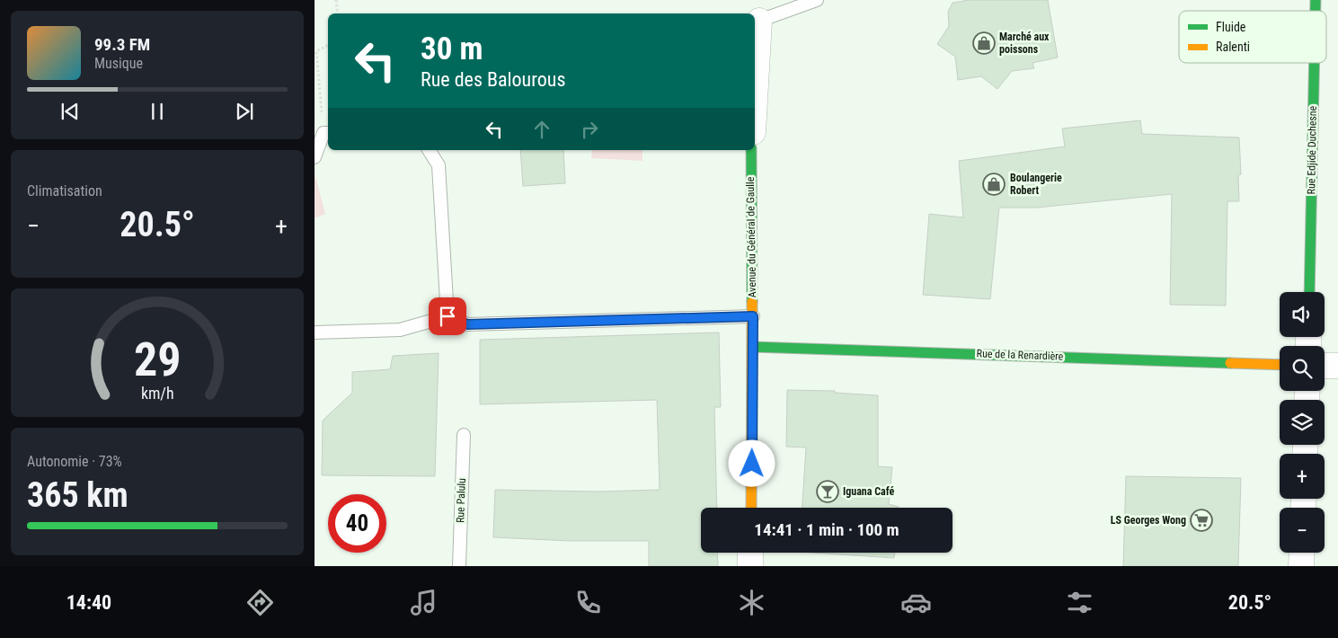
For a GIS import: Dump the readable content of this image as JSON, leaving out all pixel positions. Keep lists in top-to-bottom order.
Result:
{
  "streets": {
    "street": ["Rue Edjide Duchesne", "Avenue du Général de Gaulle", "Rue de la Renardière"],
    "lane": ["Rue Palulu"]
  },
  "crossings": [
    ["Avenue du Général de Gaulle", "Rue de la Renardière"]
  ],
  "places": {
    "shop": ["Marché aux poissons", "Boulangerie Robert"],
    "bar": ["Iguana Café"],
    "supermarket": ["LS Georges Wong"]
  },
  "legend": ["Fluide", "Ralenti"],
  "page": {
    "turn": ["30 m", "Rue des Balourous"],
    "song": ["99.3 FM", "Musique"],
    "tile": [
      "Climatisation",
      ["Autonomie · 73%", "365 km"]
    ],
    "heat": ["−", "20.5°", "+"],
    "map_buttons": ["+", "−"],
    "limit": "40",
    "trip": "14:41 · 1 min · 100 m",
    "tabs": ["14:40", "20.5°"],
    "gauge": ["29", "km/h"]
  }
}
